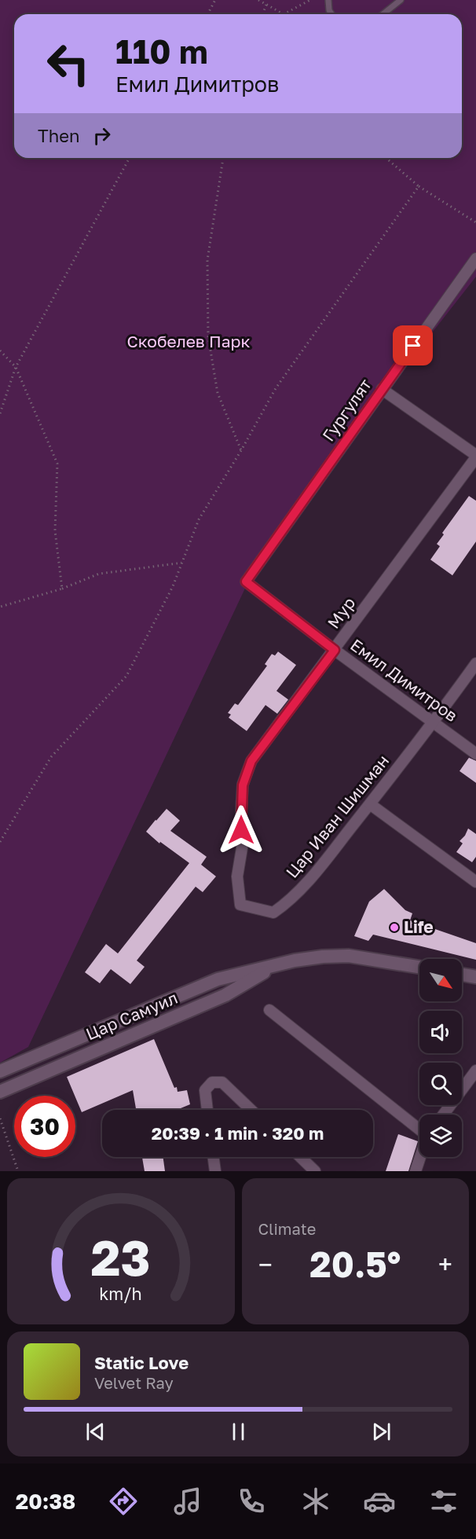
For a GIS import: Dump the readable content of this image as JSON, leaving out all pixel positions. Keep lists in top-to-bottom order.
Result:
{
  "streets": {
    "street": [
      "Гургулят",
      "Мур",
      "Емил Димитров",
      "Цар Иван Шишман",
      "Цар Самуил"
    ]
  },
  "crossings": [
    ["Гургулят", "Емил Димитров"],
    ["Мур", "Емил Димитров"],
    ["Мур", "Цар Иван Шишман"],
    ["Емил Димитров", "Цар Иван Шишман"]
  ],
  "parks": ["Скобелев Парк"],
  "places": ["Life"],
  "north": "bottom right",
  "page": {
    "turn": ["110 m", "Емил Димитров"],
    "then": "Then",
    "limit": "30",
    "trip": "20:39 · 1 min · 320 m",
    "tile": "Climate",
    "heat": ["−", "20.5°", "+"],
    "song": ["Static Love", "Velvet Ray"],
    "tabs": "20:38",
    "gauge": ["23", "km/h"]
  }
}
